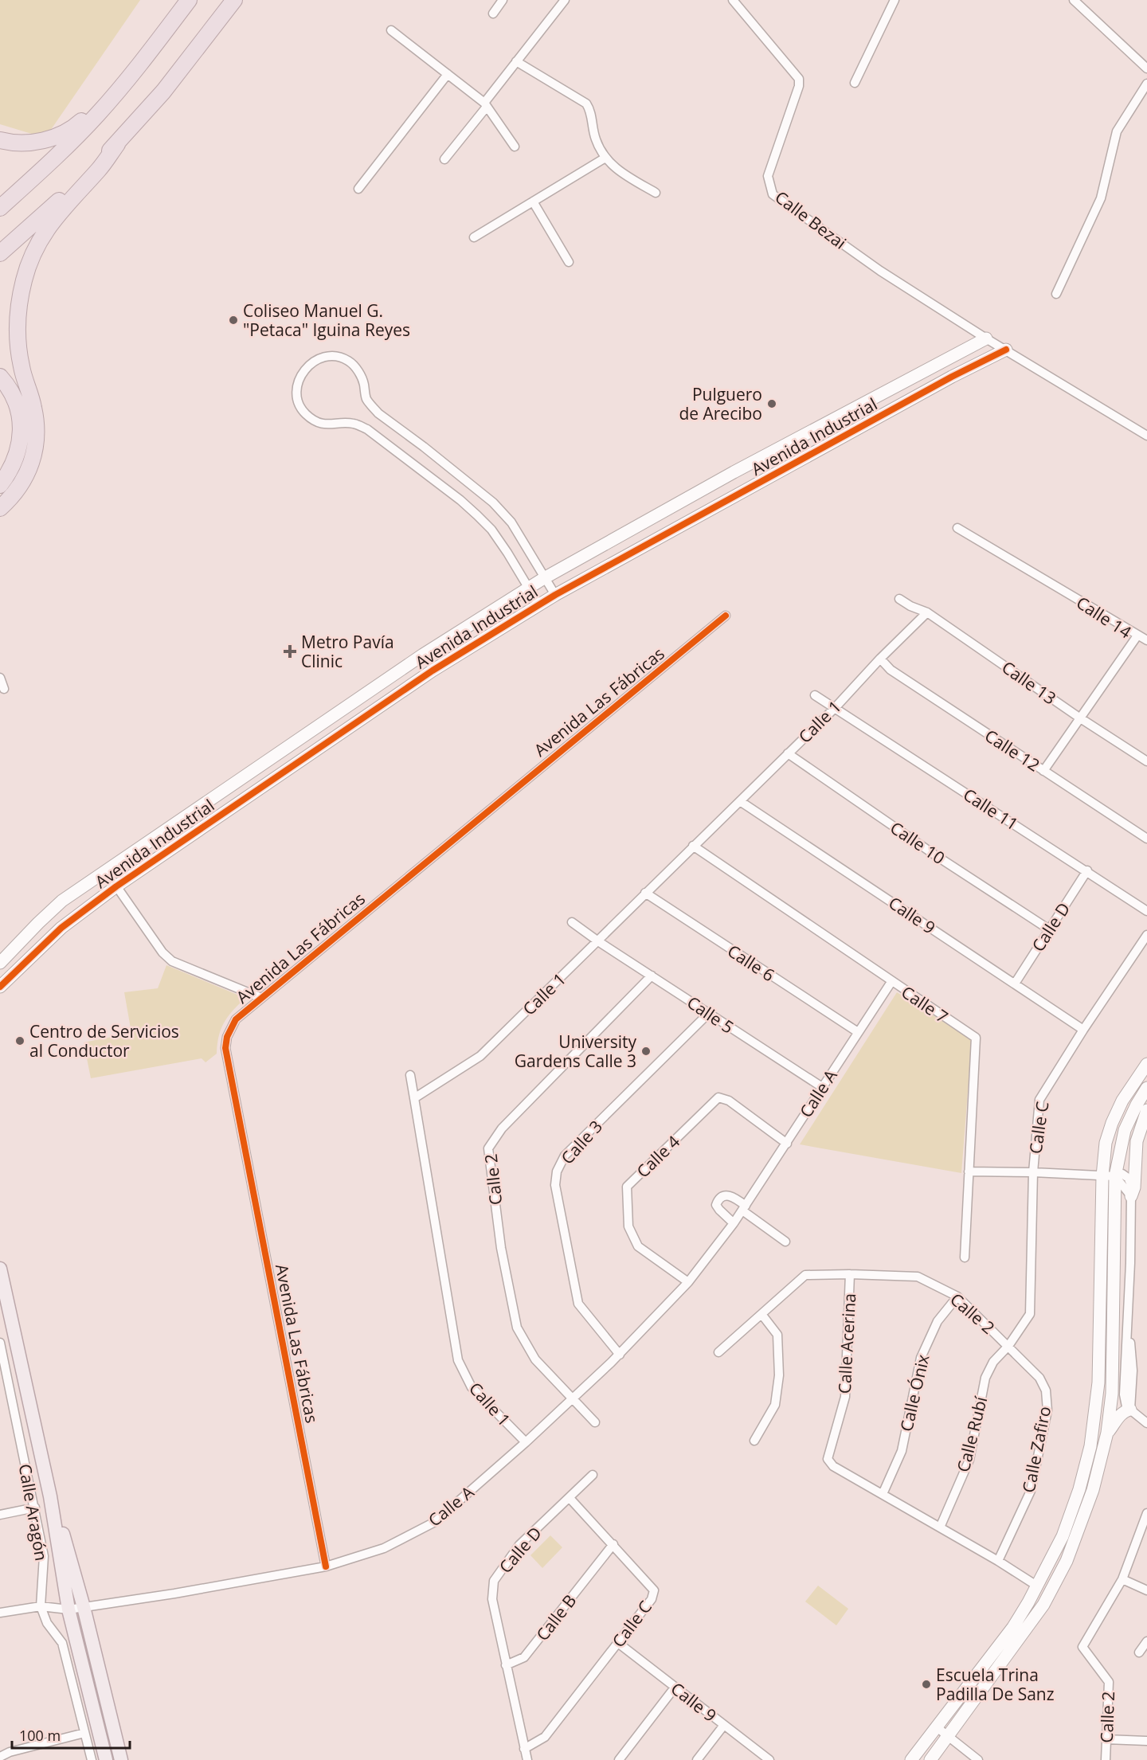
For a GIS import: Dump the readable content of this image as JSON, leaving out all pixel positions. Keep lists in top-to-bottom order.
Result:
{
  "streets": {
    "street": [
      "Calle Bezai",
      "Avenida Industrial",
      "Calle 14",
      "Calle 13",
      "Avenida Las Fábricas",
      "Calle 1",
      "Calle 12",
      "Calle 11",
      "Calle 10",
      "Calle 9",
      "Calle D",
      "Calle 6",
      "Calle 7",
      "Calle 5",
      "Calle A",
      "Calle C",
      "Calle 3",
      "Calle 4",
      "Calle 2",
      "Calle Acerina",
      "Calle Ónix",
      "Calle Rubí",
      "Calle Zafiro",
      "Calle Aragón",
      "Calle B"
    ]
  },
  "crossings": [
    ["Calle Bezai", "Avenida Industrial"],
    ["Calle 14", "Calle 13"],
    ["Calle 14", "Calle 12"],
    ["Calle 13", "Calle 1"],
    ["Avenida Las Fábricas", "Calle A"],
    ["Calle 1", "Calle 12"],
    ["Calle 1", "Calle 11"],
    ["Calle 1", "Calle 10"],
    ["Calle 1", "Calle 9"],
    ["Calle 1", "Calle 6"],
    ["Calle 1", "Calle 7"],
    ["Calle 1", "Calle 5"],
    ["Calle 1", "Calle A"],
    ["Calle 11", "Calle D"],
    ["Calle 10", "Calle D"],
    ["Calle 9", "Calle D"],
    ["Calle 9", "Calle C"],
    ["Calle D", "Calle C"],
    ["Calle D", "Calle B"],
    ["Calle 6", "Calle A"],
    ["Calle 7", "Calle A"],
    ["Calle 5", "Calle A"],
    ["Calle 5", "Calle 3"],
    ["Calle 5", "Calle 2"],
    ["Calle A", "Calle 3"],
    ["Calle A", "Calle 4"],
    ["Calle A", "Calle 2"],
    ["Calle A", "Calle Aragón"],
    ["Calle C", "Calle 2"],
    ["Calle C", "Calle Rubí"],
    ["Calle C", "Calle Zafiro"],
    ["Calle C", "Calle B"],
    ["Calle 2", "Calle Acerina"],
    ["Calle 2", "Calle Ónix"],
    ["Calle 2", "Calle Rubí"],
    ["Calle 2", "Calle Zafiro"],
    ["Calle Acerina", "Calle Ónix"],
    ["Calle Rubí", "Calle Zafiro"]
  ],
  "places": {
    "other": [
      "Coliseo Manuel G. \"Petaca\" Iguina Reyes",
      "Pulguero de Arecibo",
      "Centro de Servicios al Conductor",
      "University Gardens Calle 3",
      "Escuela Trina Padilla De Sanz"
    ],
    "health": ["Metro Pavía Clinic"]
  },
  "scale_bar": "100 m"
}
